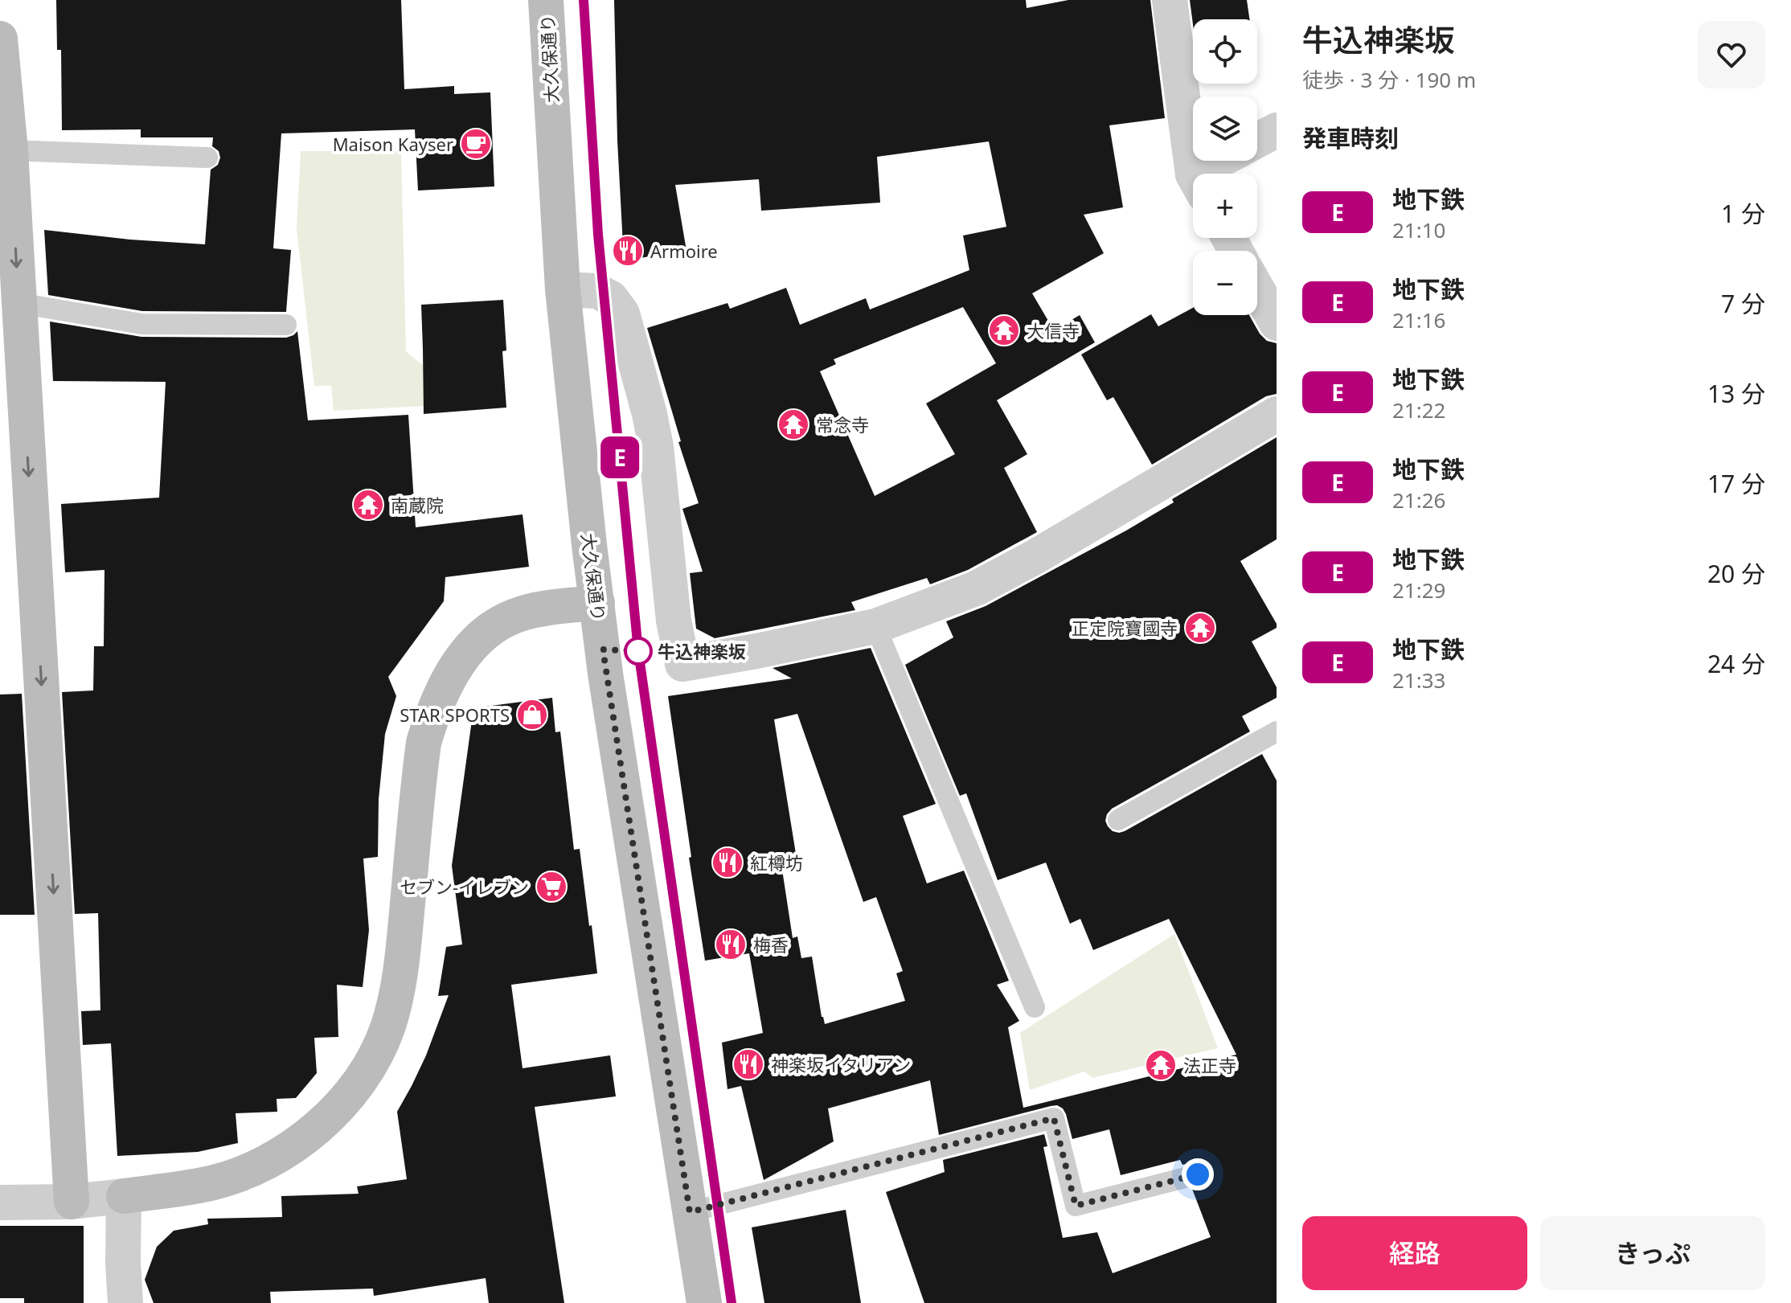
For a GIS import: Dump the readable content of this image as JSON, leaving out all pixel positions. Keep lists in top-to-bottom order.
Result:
{
  "streets": {
    "street": ["大久保通り"]
  },
  "places": {
    "cafe": ["Maison Kayser"],
    "restaurant": [
      "Armoire",
      "紅樽坊",
      "梅香",
      "神楽坂イタリアン"
    ],
    "temple": [
      "大信寺",
      "常念寺",
      "南蔵院",
      "正定院寶國寺",
      "法正寺"
    ],
    "other": ["牛込神楽坂"],
    "shop": ["STAR SPORTS"],
    "supermarket": ["セブン-イレブン"]
  },
  "lines": ["metro line E"],
  "page": {
    "on_map": "E",
    "heading": [
      ["牛込神楽坂", "徒歩 · 3 分 · 190 m"],
      "発車時刻"
    ],
    "map_buttons": ["+", "−"],
    "list": [
      {
        "mark": "E",
        "name": "地下鉄",
        "note": "21:10",
        "value": "1 分"
      },
      {
        "mark": "E",
        "name": "地下鉄",
        "note": "21:16",
        "value": "7 分"
      },
      {
        "mark": "E",
        "name": "地下鉄",
        "note": "21:22",
        "value": "13 分"
      },
      {
        "mark": "E",
        "name": "地下鉄",
        "note": "21:26",
        "value": "17 分"
      },
      {
        "mark": "E",
        "name": "地下鉄",
        "note": "21:29",
        "value": "20 分"
      },
      {
        "mark": "E",
        "name": "地下鉄",
        "note": "21:33",
        "value": "24 分"
      }
    ],
    "buttons": ["経路", "きっぷ"]
  }
}
